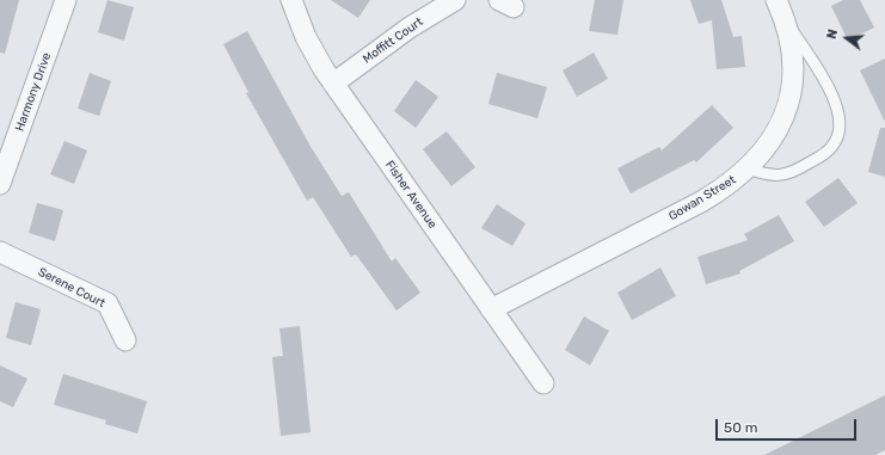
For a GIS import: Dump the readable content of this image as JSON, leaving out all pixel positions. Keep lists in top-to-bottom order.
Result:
{
  "streets": {
    "street": [
      "Moffitt Court",
      "Harmony Drive",
      "Fisher Avenue",
      "Gowan Street",
      "Serene Court"
    ]
  },
  "crossings": [
    ["Moffitt Court", "Fisher Avenue"],
    ["Fisher Avenue", "Gowan Street"]
  ],
  "scale_bar": "50 m",
  "north": "left"
}
